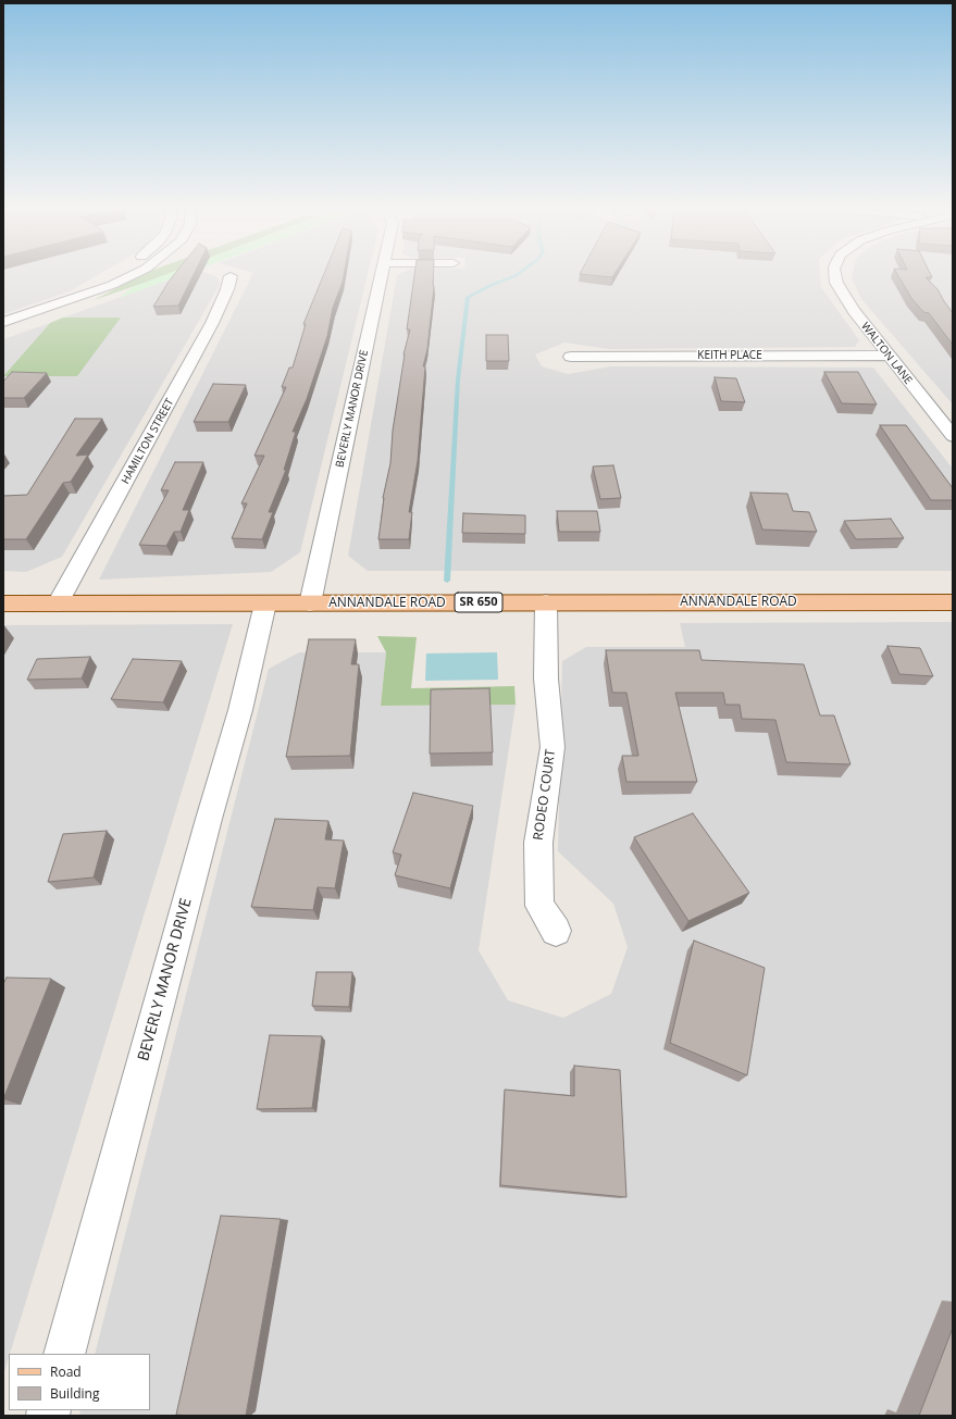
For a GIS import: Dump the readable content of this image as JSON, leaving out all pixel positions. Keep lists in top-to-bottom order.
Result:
{
  "streets": {
    "main road": ["SR 650", "ANNANDALE ROAD"],
    "street": [
      "WALTON LANE",
      "KEITH PLACE",
      "BEVERLY MANOR DRIVE",
      "HAMILTON STREET",
      "RODEO COURT"
    ]
  },
  "crossings": [
    ["WALTON LANE", "KEITH PLACE"],
    ["BEVERLY MANOR DRIVE", "ANNANDALE ROAD"],
    ["HAMILTON STREET", "ANNANDALE ROAD"],
    ["ANNANDALE ROAD", "RODEO COURT"]
  ],
  "legend": ["Road", "Building"]
}
